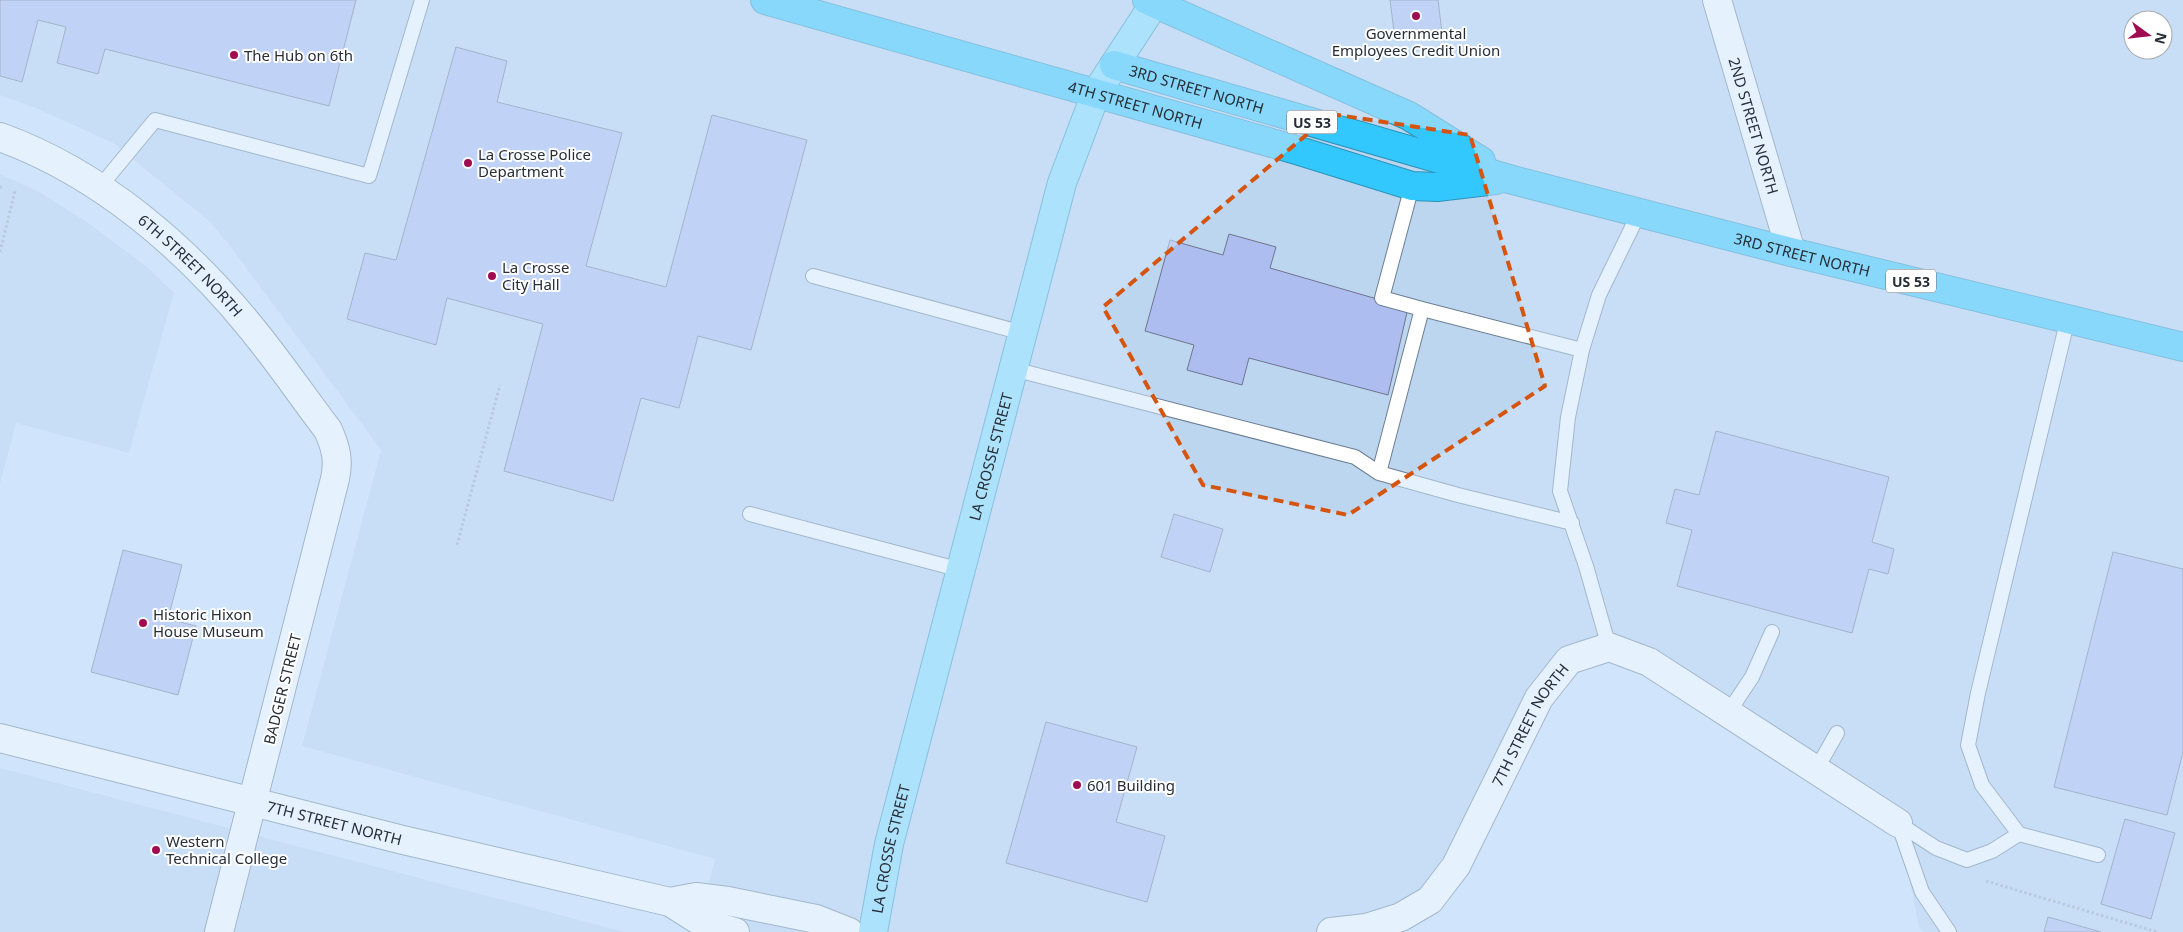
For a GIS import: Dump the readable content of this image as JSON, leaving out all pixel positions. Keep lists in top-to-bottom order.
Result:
{
  "streets": {
    "highway": ["3RD STREET NORTH", "4TH STREET NORTH", "US 53"],
    "main road": ["LA CROSSE STREET"],
    "street": [
      "2ND STREET NORTH",
      "6TH STREET NORTH",
      "BADGER STREET",
      "7TH STREET NORTH"
    ]
  },
  "crossings": [
    ["3RD STREET NORTH", "4TH STREET NORTH"],
    ["3RD STREET NORTH", "2ND STREET NORTH"],
    ["3RD STREET NORTH", "LA CROSSE STREET"],
    ["4TH STREET NORTH", "LA CROSSE STREET"],
    ["6TH STREET NORTH", "BADGER STREET"],
    ["BADGER STREET", "7TH STREET NORTH"]
  ],
  "places": [
    "Governmental Employees Credit Union",
    "The Hub on 6th",
    "La Crosse Police Department",
    "La Crosse City Hall",
    "Historic Hixon House Museum",
    "601 Building",
    "Western Technical College"
  ],
  "north": "right"
}
